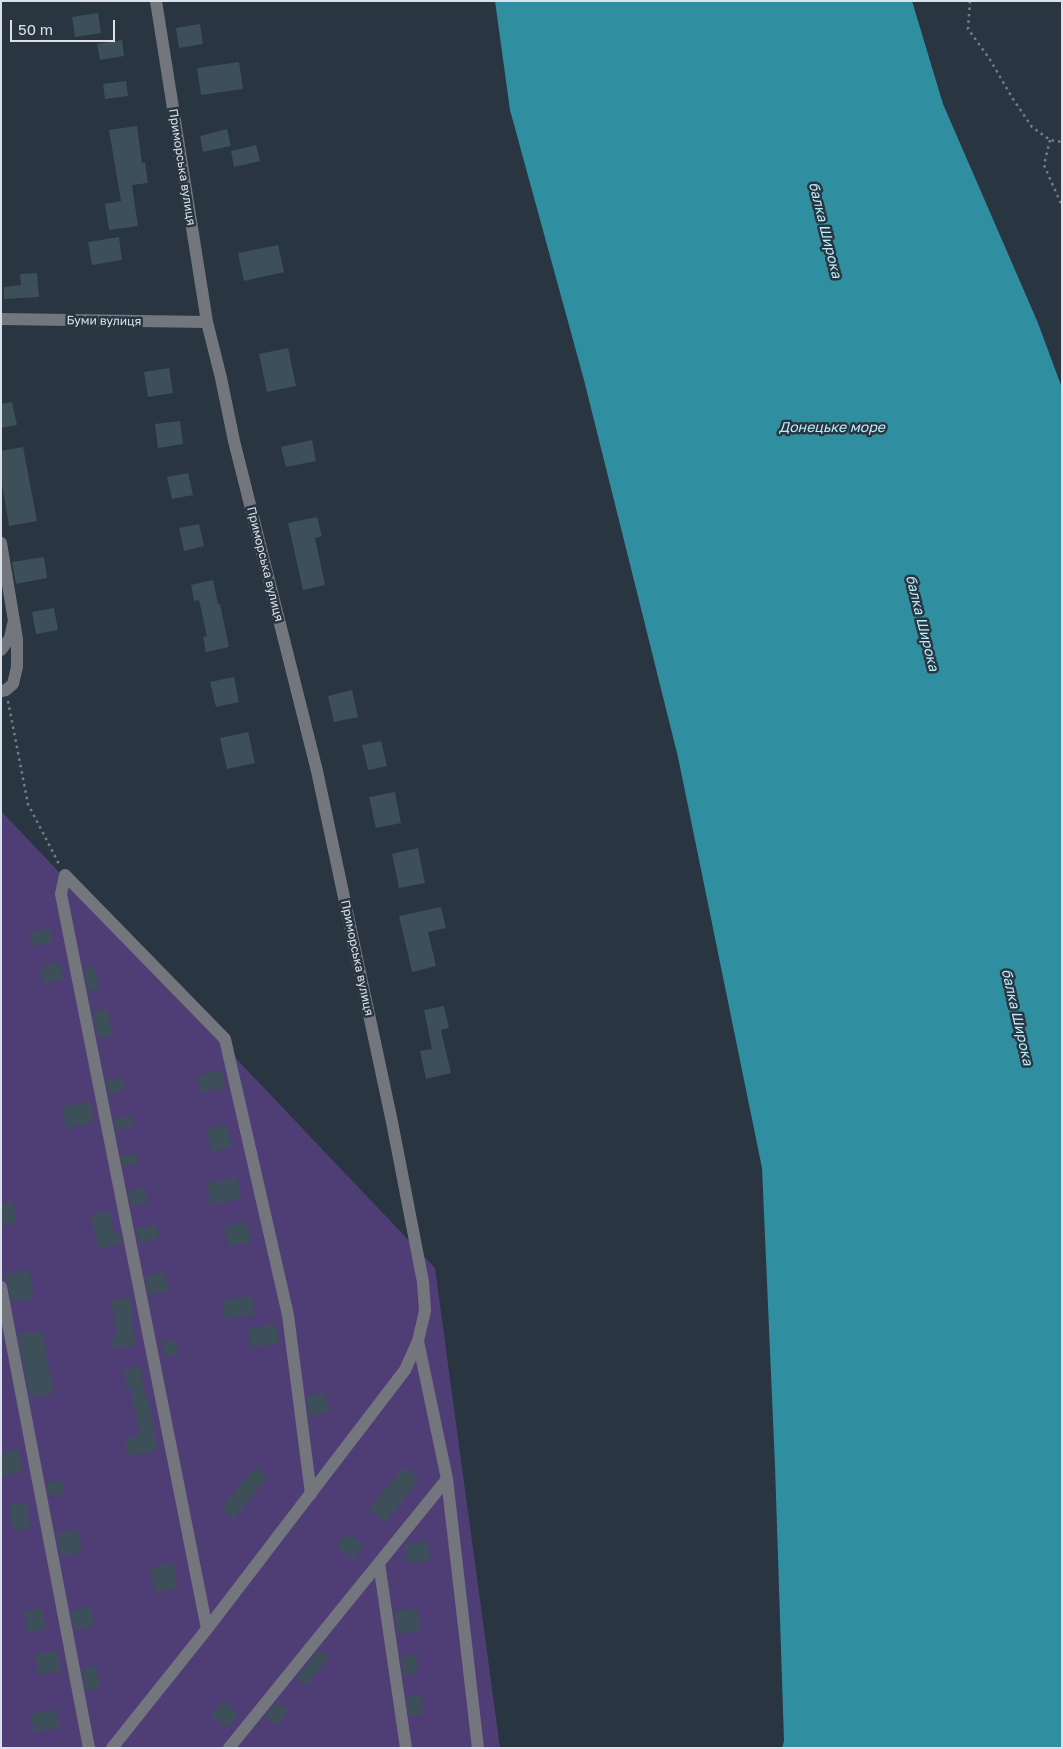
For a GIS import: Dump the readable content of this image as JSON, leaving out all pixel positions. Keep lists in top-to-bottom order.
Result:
{
  "streets": {
    "street": ["Приморська вулиця", "Буми вулиця"]
  },
  "crossings": [
    ["Приморська вулиця", "Буми вулиця"]
  ],
  "water": ["балка Широка", "Донецьке море"],
  "scale_bar": "50 m"
}
